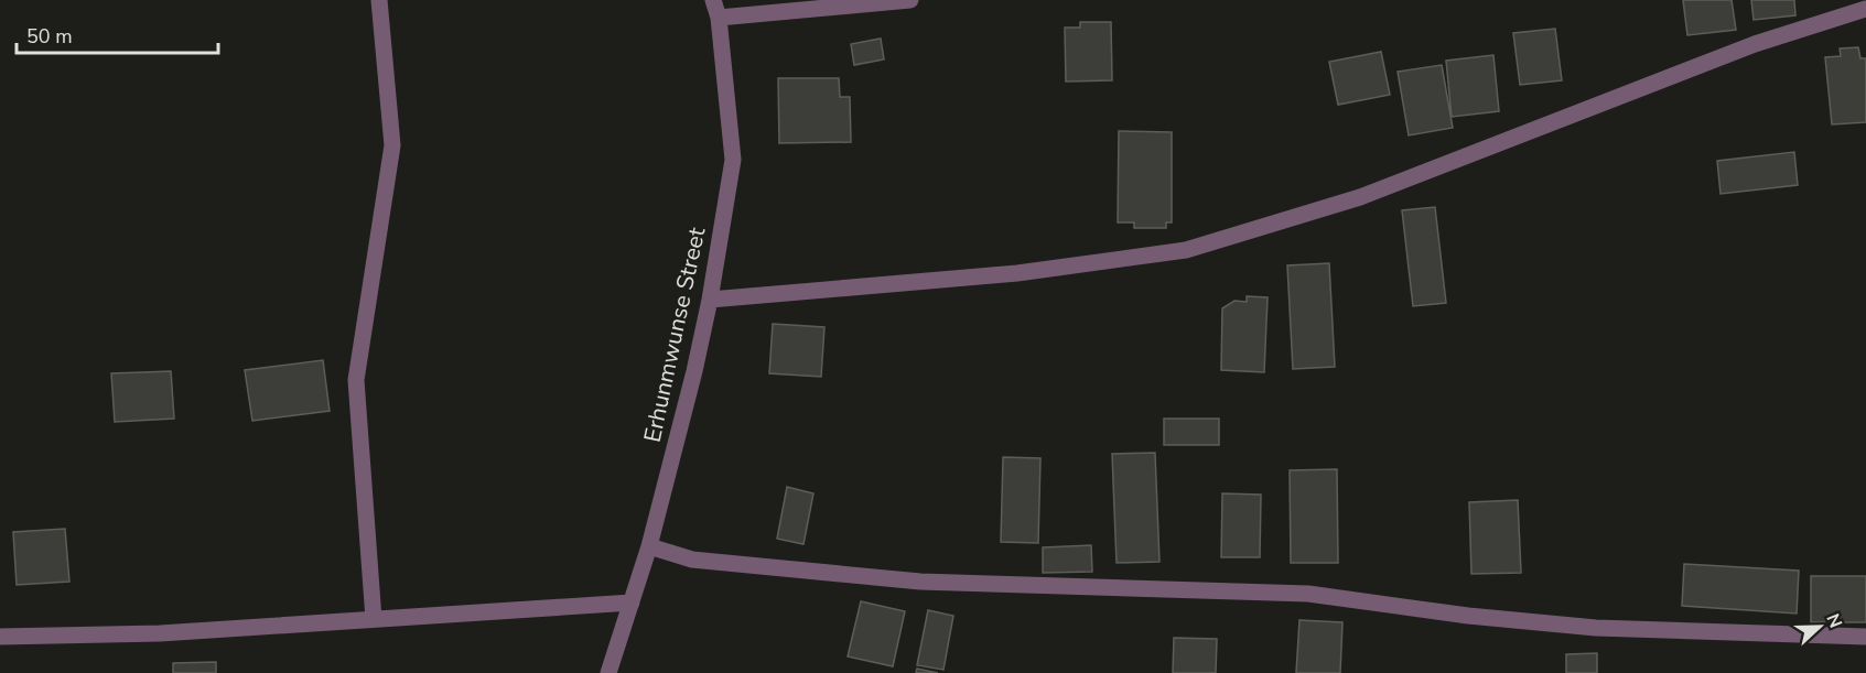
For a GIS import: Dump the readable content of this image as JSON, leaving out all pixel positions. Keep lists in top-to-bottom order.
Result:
{
  "streets": {
    "street": ["Erhunmwunse Street"]
  },
  "scale_bar": "50 m",
  "north": "right"
}
